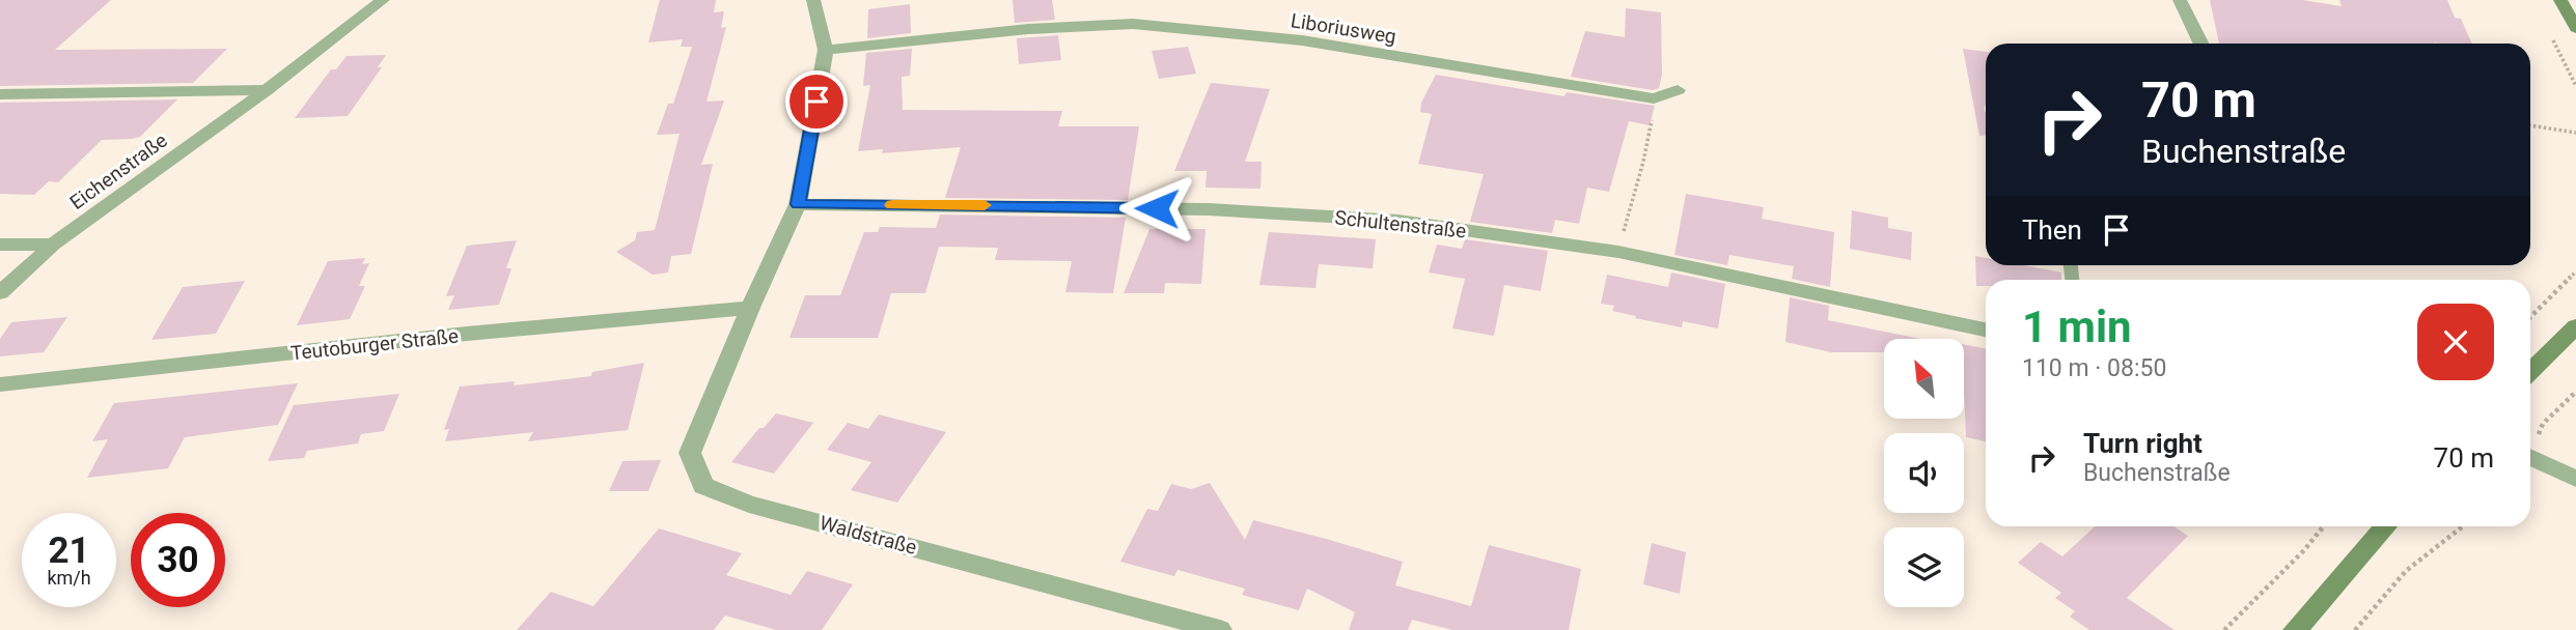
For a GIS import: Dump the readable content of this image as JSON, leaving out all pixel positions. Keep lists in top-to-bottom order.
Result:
{
  "streets": {
    "street": [
      "Liboriusweg",
      "Eichenstraße",
      "Schultenstraße",
      "Teutoburger Straße",
      "Waldstraße"
    ]
  },
  "crossings": [
    ["Teutoburger Straße", "Waldstraße"]
  ],
  "north": "top left",
  "page": {
    "turn": ["70 m", "Buchenstraße"],
    "then": "Then",
    "heading": ["1 min", "110 m · 08:50"],
    "list": [
      {
        "name": "Turn right",
        "note": "Buchenstraße",
        "value": "70 m"
      }
    ],
    "speed": "21 km/h",
    "limit": "30"
  }
}
